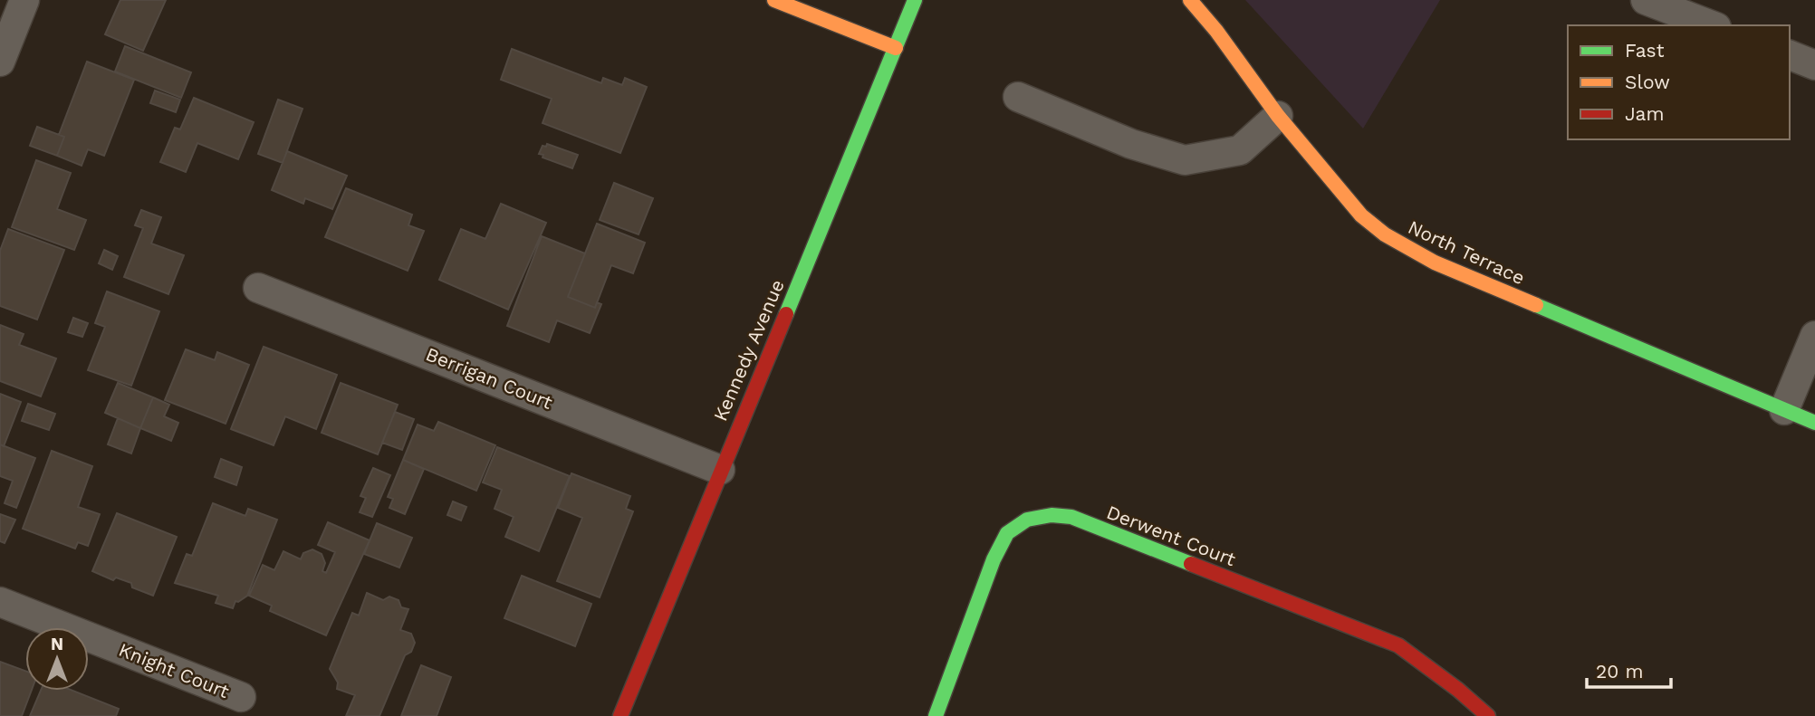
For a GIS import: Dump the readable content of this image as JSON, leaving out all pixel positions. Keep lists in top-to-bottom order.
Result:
{
  "streets": {
    "street": [
      "North Terrace",
      "Kennedy Avenue",
      "Berrigan Court",
      "Derwent Court",
      "Knight Court"
    ]
  },
  "crossings": [
    ["Kennedy Avenue", "Berrigan Court"]
  ],
  "legend": ["Fast", "Slow", "Jam"],
  "scale_bar": "20 m",
  "north": "top"
}
